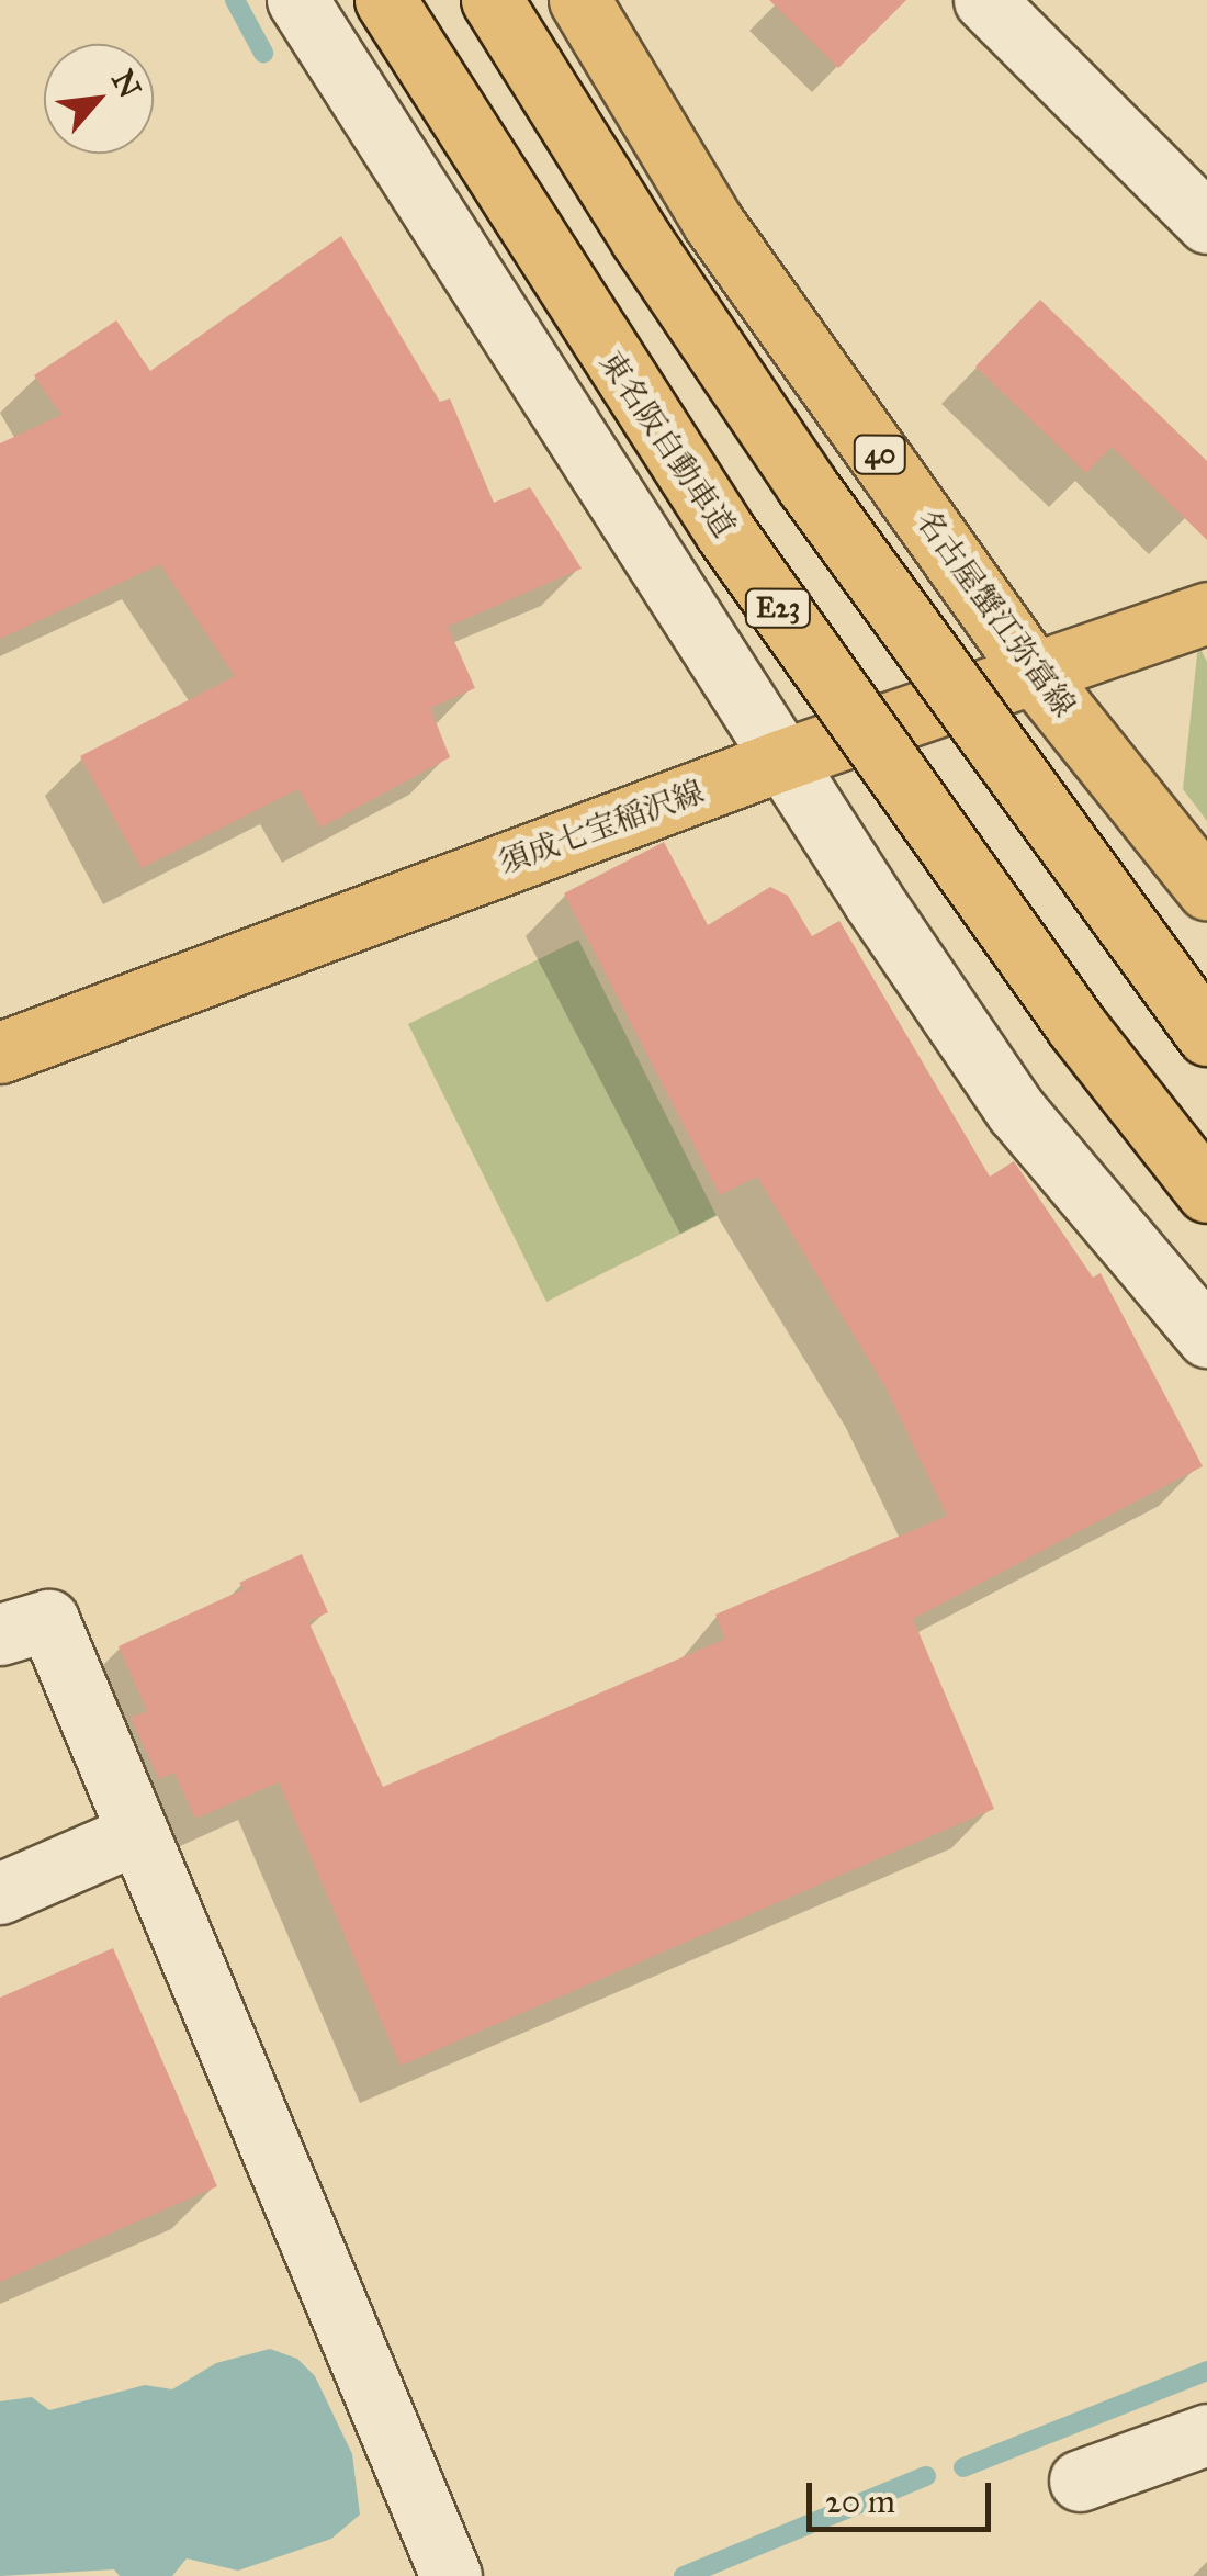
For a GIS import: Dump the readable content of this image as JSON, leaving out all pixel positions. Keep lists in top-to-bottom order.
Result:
{
  "streets": {
    "main road": [
      "東名阪自動車道",
      "40",
      "E23",
      "名古屋蟹江弥富線",
      "須成七宝稲沢線"
    ]
  },
  "crossings": [
    ["名古屋蟹江弥富線", "須成七宝稲沢線"]
  ],
  "scale_bar": "20 m",
  "north": "top right"
}
